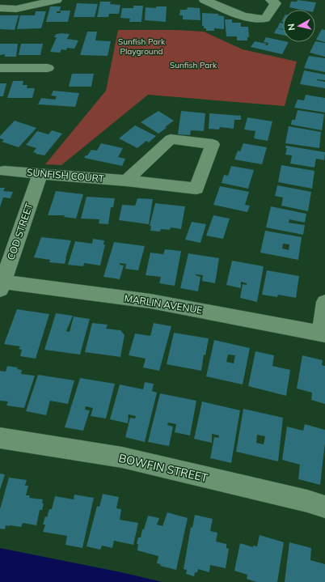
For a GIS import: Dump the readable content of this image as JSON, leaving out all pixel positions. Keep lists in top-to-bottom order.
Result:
{
  "streets": {
    "street": [
      "SUNFISH COURT",
      "COD STREET",
      "MARLIN AVENUE",
      "BOWFIN STREET"
    ]
  },
  "crossings": [
    ["SUNFISH COURT", "COD STREET"],
    ["COD STREET", "MARLIN AVENUE"]
  ],
  "parks": ["Sunfish Park Playground", "Sunfish Park"],
  "north": "left"
}
